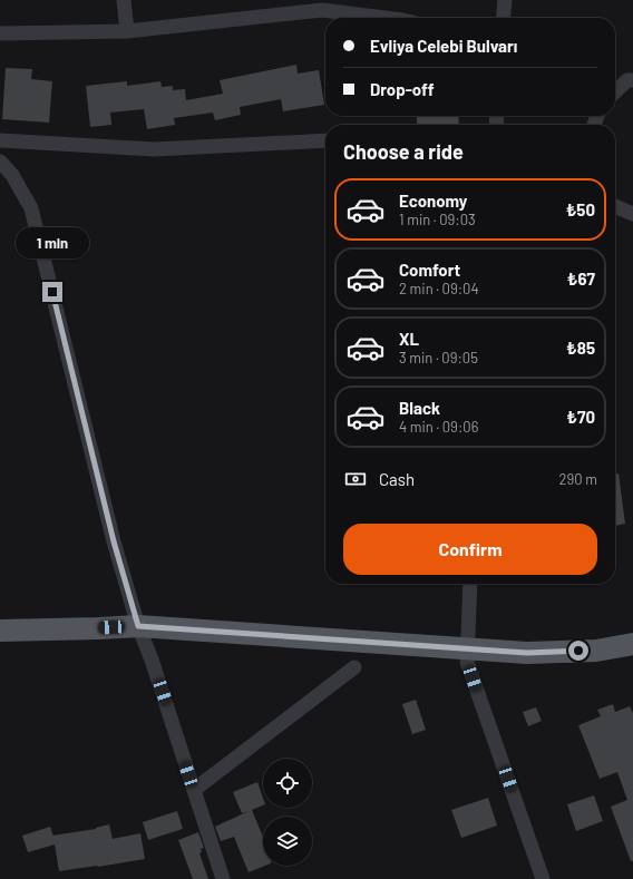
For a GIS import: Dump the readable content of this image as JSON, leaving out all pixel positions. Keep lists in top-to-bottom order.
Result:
{
  "page": {
    "banner": ["Evliya Celebi Bulvarı", "Drop-off"],
    "heading": "Choose a ride",
    "list": [
      {
        "name": "Economy",
        "note": "1 min · 09:03",
        "value": "₺50"
      },
      {
        "name": "Comfort",
        "note": "2 min · 09:04",
        "value": "₺67"
      },
      {
        "name": "XL",
        "note": "3 min · 09:05",
        "value": "₺85"
      },
      {
        "name": "Black",
        "note": "4 min · 09:06",
        "value": "₺70"
      }
    ],
    "bubble": "1 min",
    "pay": ["Cash", "290 m"],
    "buttons": "Confirm"
  }
}
